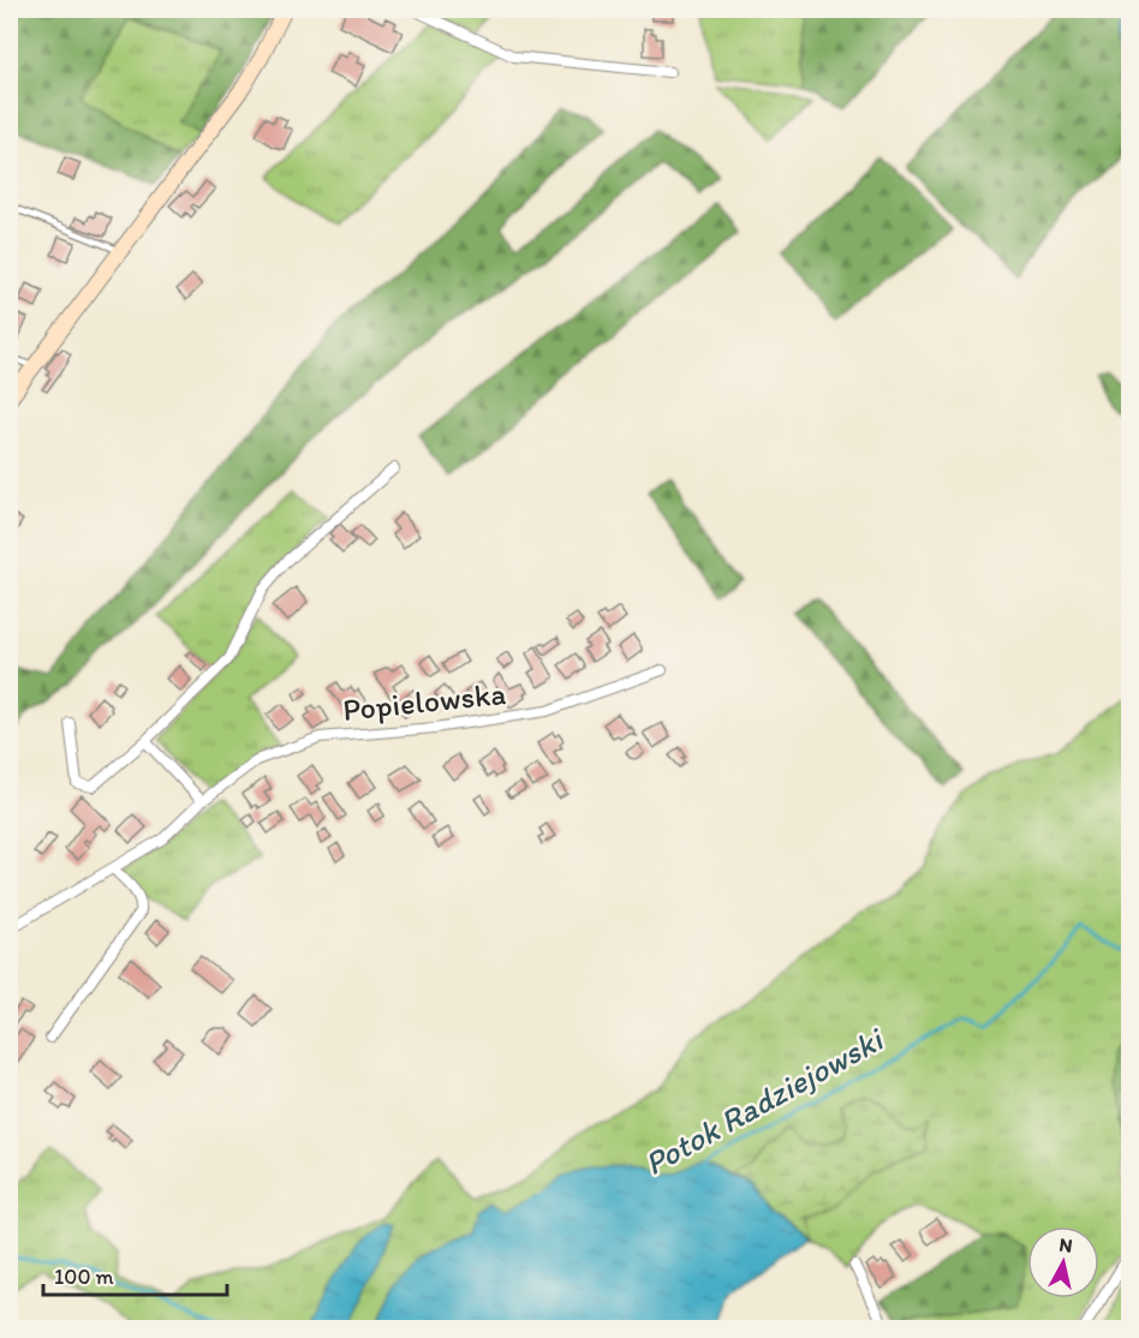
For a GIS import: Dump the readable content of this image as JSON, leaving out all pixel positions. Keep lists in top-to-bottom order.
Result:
{
  "streets": {
    "street": ["Popielowska"]
  },
  "water": ["Potok Radziejowski"],
  "scale_bar": "100 m",
  "north": "top"
}
